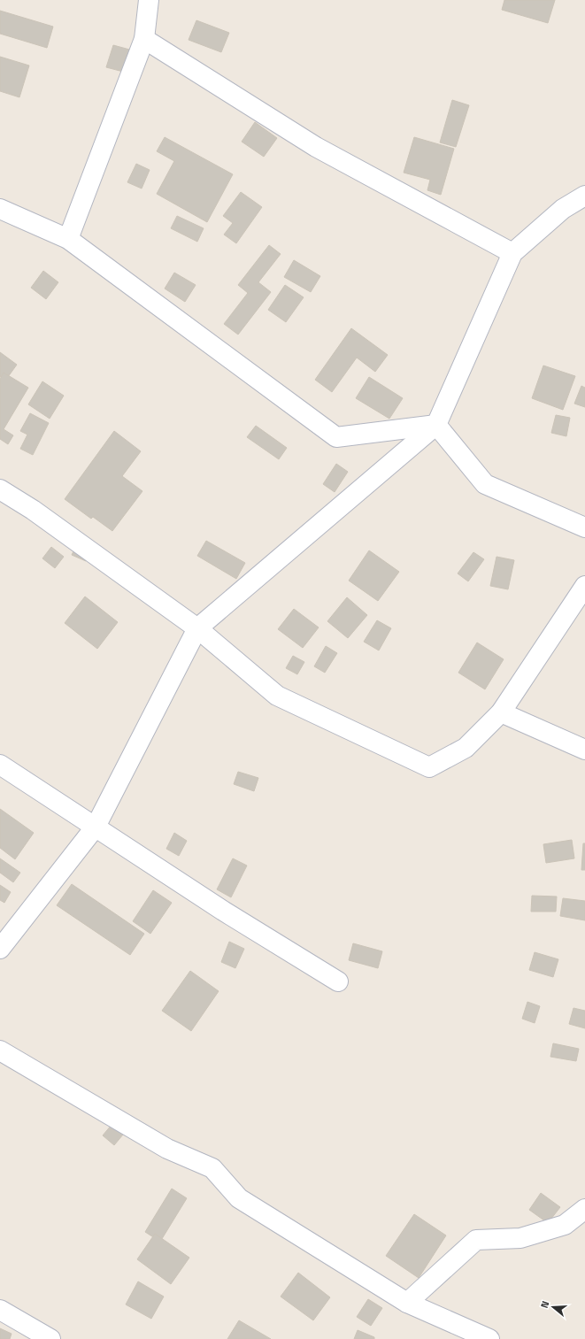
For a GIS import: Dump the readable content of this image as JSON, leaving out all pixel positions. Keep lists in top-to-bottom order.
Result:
{
  "north": "left"
}
